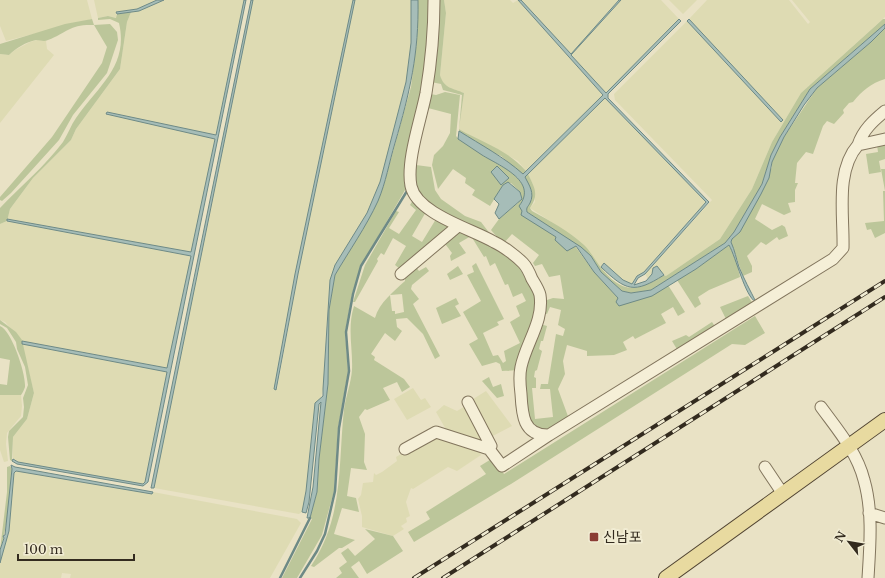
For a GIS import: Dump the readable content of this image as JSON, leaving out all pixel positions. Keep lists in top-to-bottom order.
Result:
{
  "places": {
    "transit": ["신남포"]
  },
  "scale_bar": "100 m",
  "north": "top left"
}
